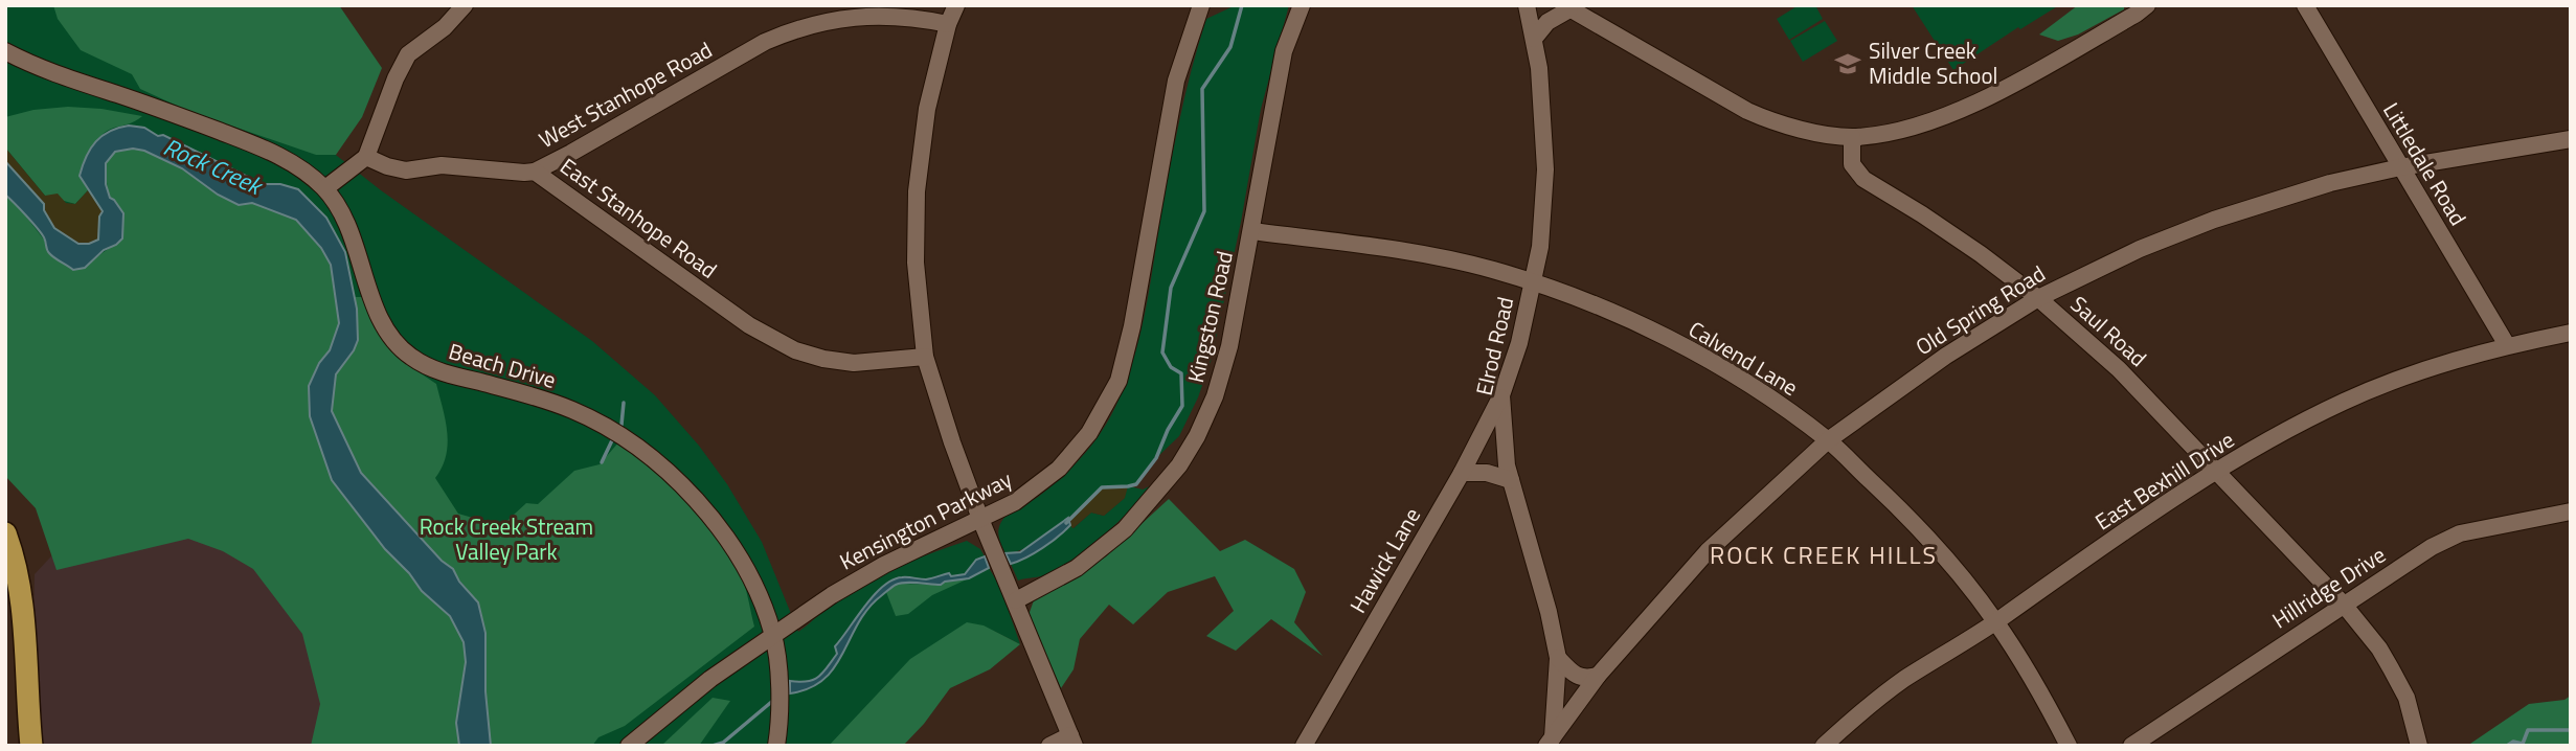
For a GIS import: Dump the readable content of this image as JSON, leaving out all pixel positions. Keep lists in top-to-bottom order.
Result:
{
  "streets": {
    "street": [
      "West Stanhope Road",
      "Littledale Road",
      "East Stanhope Road",
      "Old Spring Road",
      "Kingston Road",
      "Saul Road",
      "Elrod Road",
      "Calvend Lane",
      "Beach Drive",
      "East Bexhill Drive",
      "Kensington Parkway",
      "Hawick Lane",
      "Hillridge Drive"
    ]
  },
  "crossings": [
    ["West Stanhope Road", "East Stanhope Road"],
    ["Littledale Road", "Old Spring Road"],
    ["Littledale Road", "East Bexhill Drive"],
    ["Old Spring Road", "Saul Road"],
    ["Old Spring Road", "Elrod Road"],
    ["Old Spring Road", "Calvend Lane"],
    ["Kingston Road", "Calvend Lane"],
    ["Saul Road", "East Bexhill Drive"],
    ["Saul Road", "Hillridge Drive"],
    ["Elrod Road", "Calvend Lane"],
    ["Elrod Road", "Hawick Lane"],
    ["Calvend Lane", "East Bexhill Drive"],
    ["Beach Drive", "Kensington Parkway"]
  ],
  "districts": ["ROCK CREEK HILLS"],
  "water": ["Rock Creek"],
  "parks": ["Rock Creek Stream Valley Park"],
  "places": {
    "school or university": ["Silver Creek Middle School"]
  }
}
